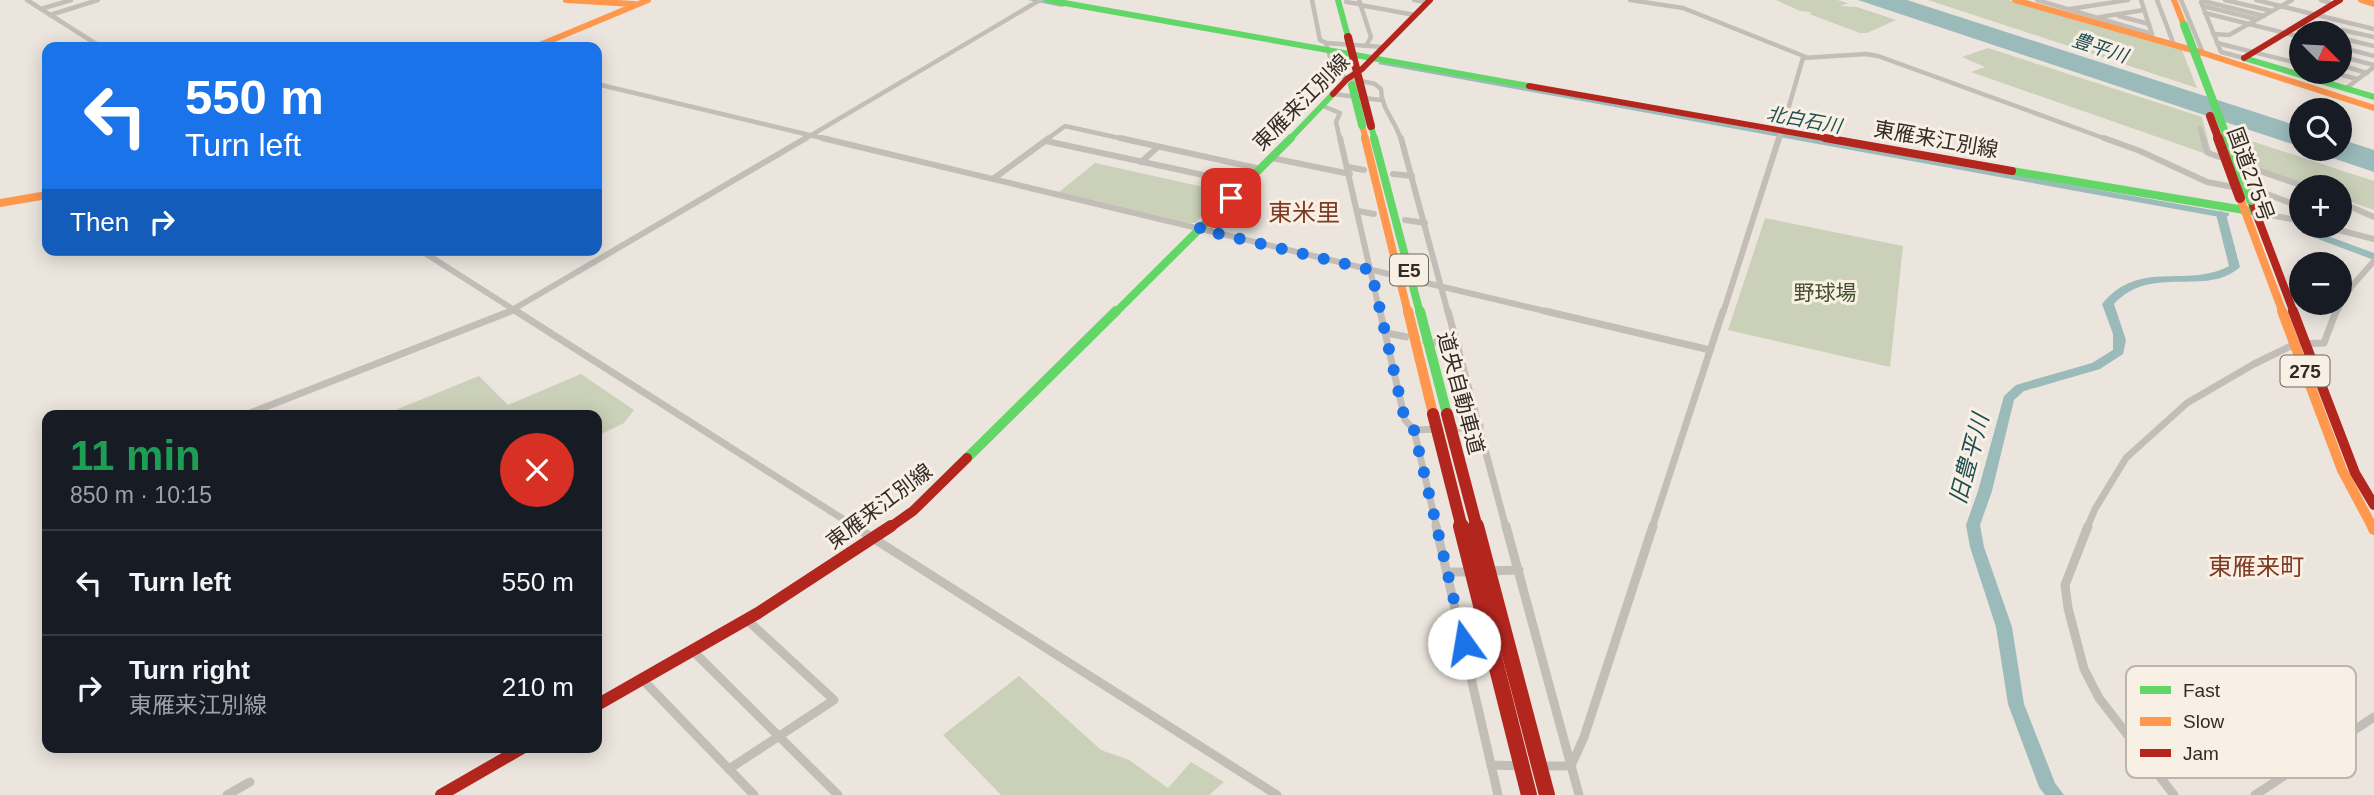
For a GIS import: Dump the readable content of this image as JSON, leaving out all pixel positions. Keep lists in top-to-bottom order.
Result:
{
  "streets": {
    "main road": [
      "東雁来江別線",
      "国道275号",
      "E5",
      "275",
      "道央自動車道"
    ]
  },
  "crossings": [
    ["東雁来江別線", "国道275号"],
    ["国道275号", "275"]
  ],
  "districts": ["東米里", "東雁来町"],
  "water": ["豊平川", "北白石川", "旧豊平川"],
  "parks": ["野球場"],
  "legend": ["Fast", "Slow", "Jam"],
  "north": "bottom right",
  "page": {
    "map_buttons": ["+", "−"],
    "turn": ["550 m", "Turn left"],
    "then": "Then",
    "heading": ["11 min", "850 m · 10:15"],
    "list": [
      {
        "name": "Turn left",
        "value": "550 m"
      },
      {
        "name": "Turn right",
        "note": "東雁来江別線",
        "value": "210 m"
      }
    ]
  }
}
